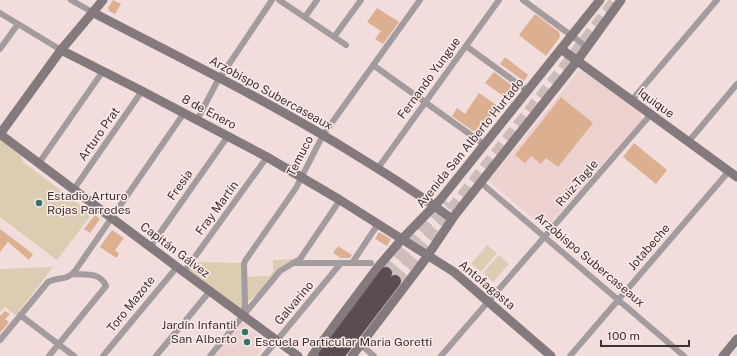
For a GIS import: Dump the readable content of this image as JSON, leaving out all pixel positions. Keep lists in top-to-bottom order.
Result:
{
  "streets": {
    "street": [
      "Fernando Yungue",
      "Arzobispo Subercaseaux",
      "Iquique",
      "8 de Enero",
      "Arturo Prat",
      "Avenida San Alberto Hurtado",
      "Temuco",
      "Ruiz-Tagle",
      "Fresia",
      "Fray Martín",
      "Jotabeche",
      "Capitán Gálvez",
      "Antofagasta",
      "Galvarino",
      "Toro Mazote"
    ]
  },
  "crossings": [
    ["Fernando Yungue", "Arzobispo Subercaseaux"],
    ["Arzobispo Subercaseaux", "Avenida San Alberto Hurtado"],
    ["Arzobispo Subercaseaux", "Temuco"],
    ["Arzobispo Subercaseaux", "Ruiz-Tagle"],
    ["Arzobispo Subercaseaux", "Jotabeche"],
    ["Iquique", "Avenida San Alberto Hurtado"],
    ["Iquique", "Ruiz-Tagle"],
    ["Iquique", "Jotabeche"],
    ["8 de Enero", "Arturo Prat"],
    ["8 de Enero", "Avenida San Alberto Hurtado"],
    ["8 de Enero", "Temuco"],
    ["8 de Enero", "Fresia"],
    ["8 de Enero", "Fray Martín"],
    ["8 de Enero", "Antofagasta"],
    ["Arturo Prat", "Capitán Gálvez"],
    ["Avenida San Alberto Hurtado", "Antofagasta"],
    ["Temuco", "Capitán Gálvez"],
    ["Ruiz-Tagle", "Antofagasta"],
    ["Fresia", "Capitán Gálvez"],
    ["Fray Martín", "Capitán Gálvez"],
    ["Fray Martín", "Toro Mazote"],
    ["Capitán Gálvez", "Galvarino"],
    ["Capitán Gálvez", "Toro Mazote"]
  ],
  "places": ["Estadio Arturo Rojas Parredes", "Jardín Infantil San Alberto", "Escuela Particular Maria Goretti"],
  "scale_bar": "100 m"
}
